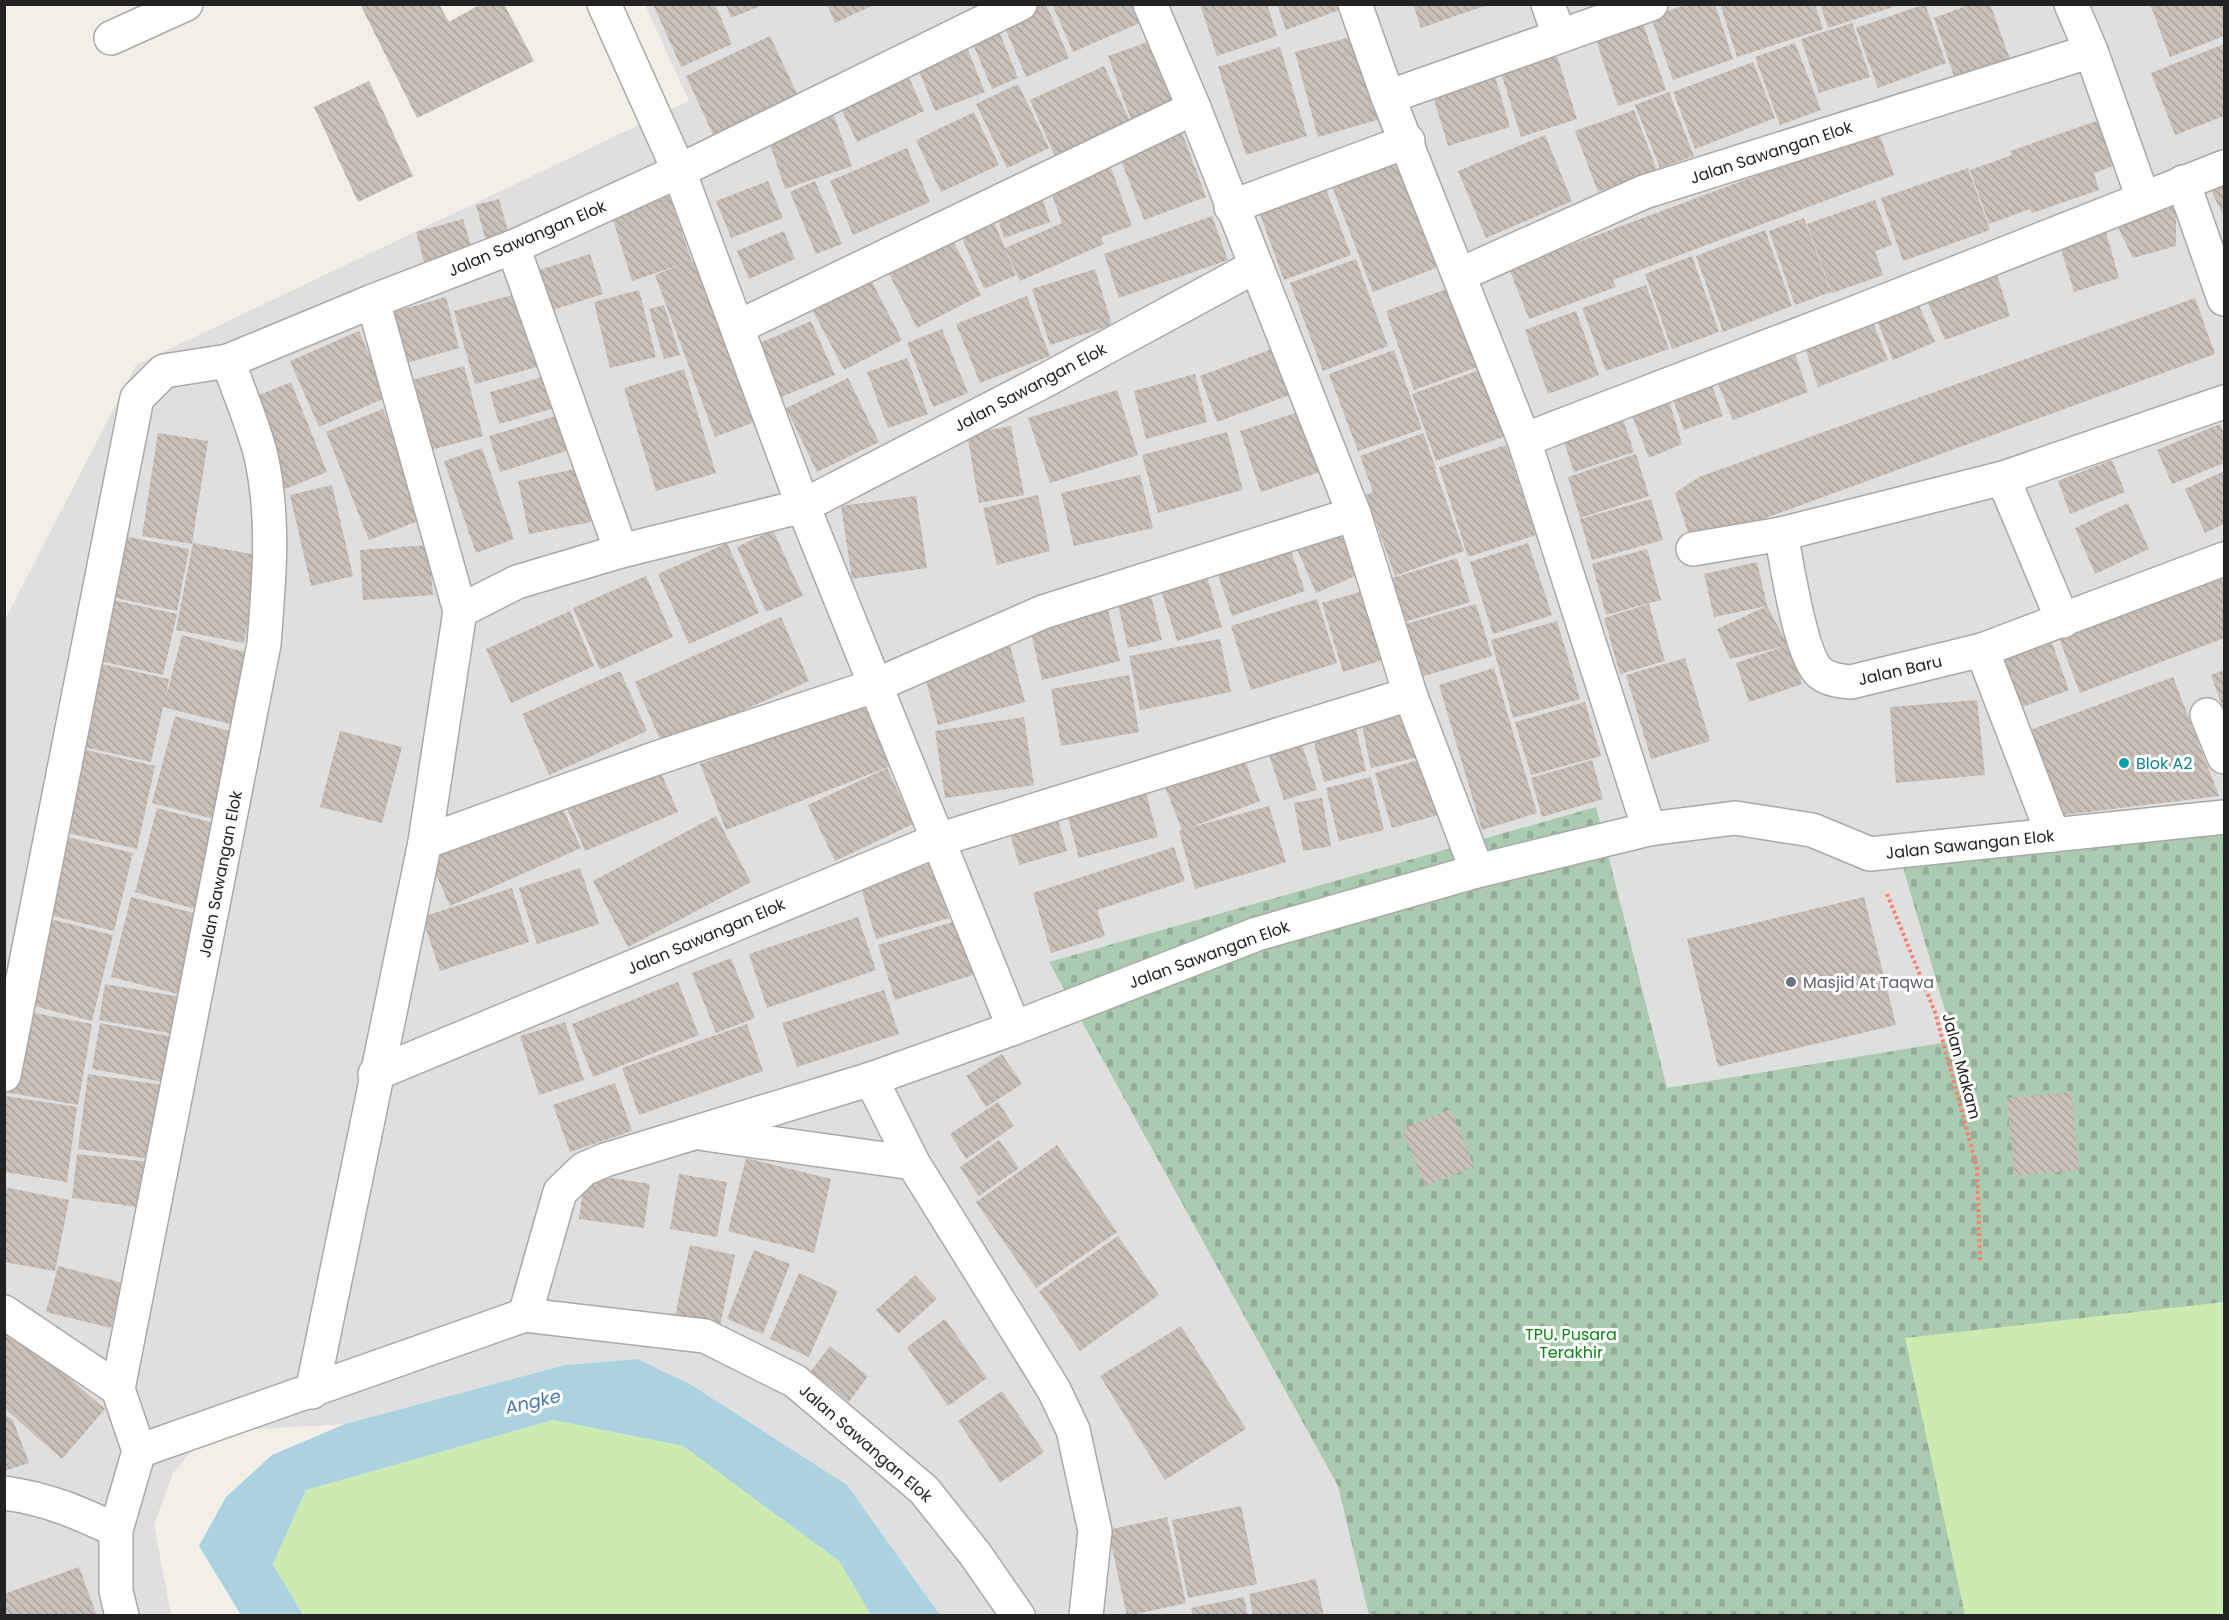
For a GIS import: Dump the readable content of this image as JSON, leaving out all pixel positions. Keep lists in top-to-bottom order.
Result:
{
  "streets": {
    "street": ["Jalan Sawangan Elok", "Jalan Baru"],
    "path": ["Jalan Makam"]
  },
  "crossings": [
    ["Jalan Sawangan Elok", "Jalan Makam"]
  ],
  "water": ["Angke"],
  "parks": ["TPU. Pusara Terakhir"],
  "places": ["Blok A2", "Masjid At Taqwa"]
}
